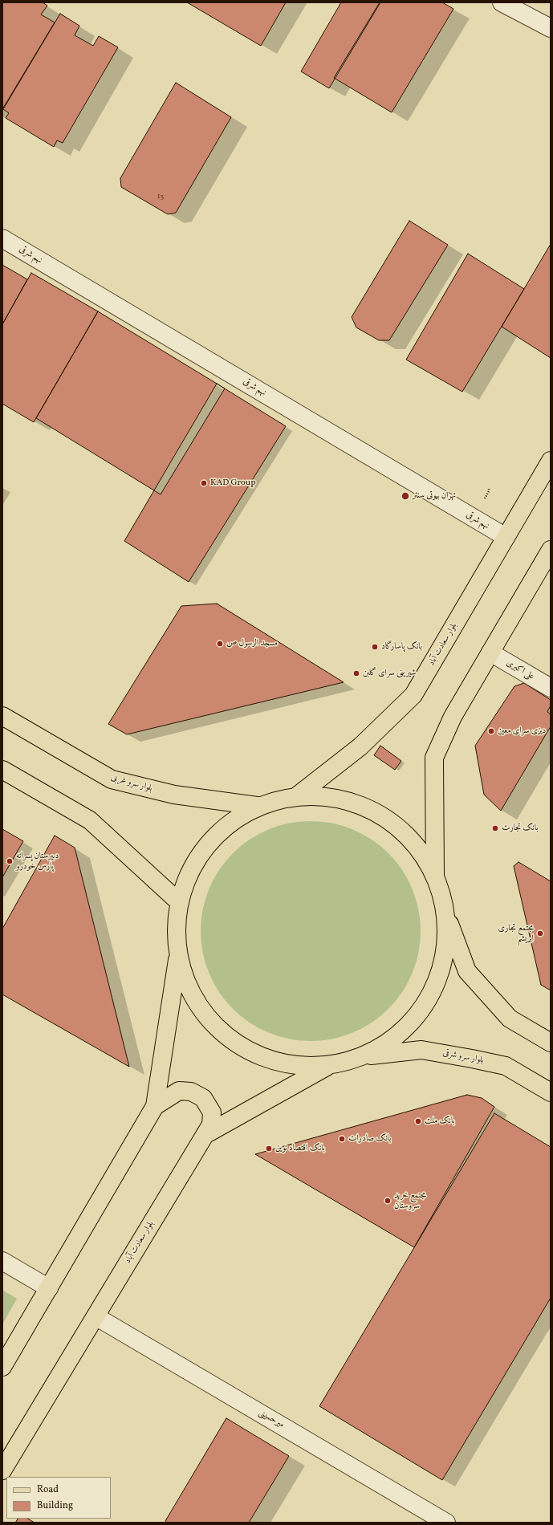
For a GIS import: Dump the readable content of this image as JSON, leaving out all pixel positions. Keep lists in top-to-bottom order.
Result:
{
  "streets": {
    "main road": ["بلوار سعادت آباد", "بلوار سرو غربی", "بلوار سرو شرقی"],
    "street": ["نهم شرقی", "علی اکبری", "میرحسینی"]
  },
  "crossings": [
    ["نهم شرقی", "بلوار سعادت آباد"],
    ["بلوار سعادت آباد", "میرحسینی"]
  ],
  "places": [
    "KAD Group",
    "تهران بیوتی سنتر",
    "مسجد الرسول ص",
    "بانک پاسارگاد",
    "شیرینی سرای گلبن",
    "دیزی سرای معین",
    "بانک تجارت",
    "دبیرستان پسرانه پارس خودرو",
    "مجتمع تجاری ابریشم",
    "بانک ملت",
    "بانک صادرات",
    "بانک اقتصاد نوین",
    "مجتمع خرید سروستان"
  ],
  "house_numbers": ["13"],
  "legend": ["Road", "Building"]
}
